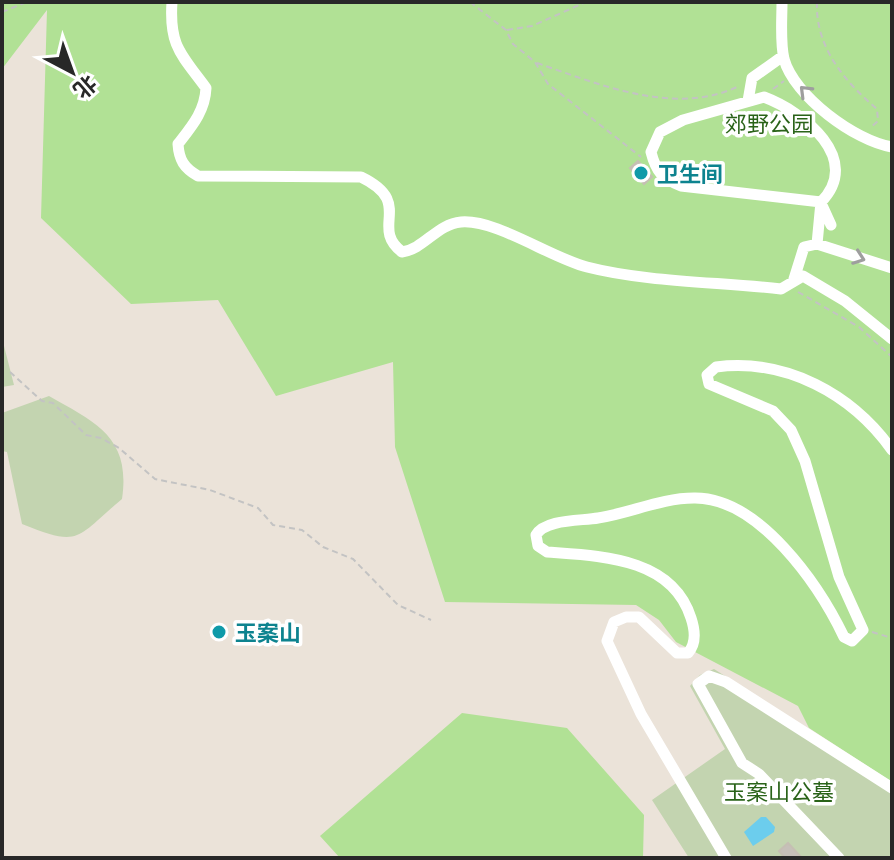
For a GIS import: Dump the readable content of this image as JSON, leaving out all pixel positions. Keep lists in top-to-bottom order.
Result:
{
  "parks": ["郊野公园", "玉案山公墓"],
  "places": ["卫生间", "玉案山"],
  "north": "bottom right"
}
